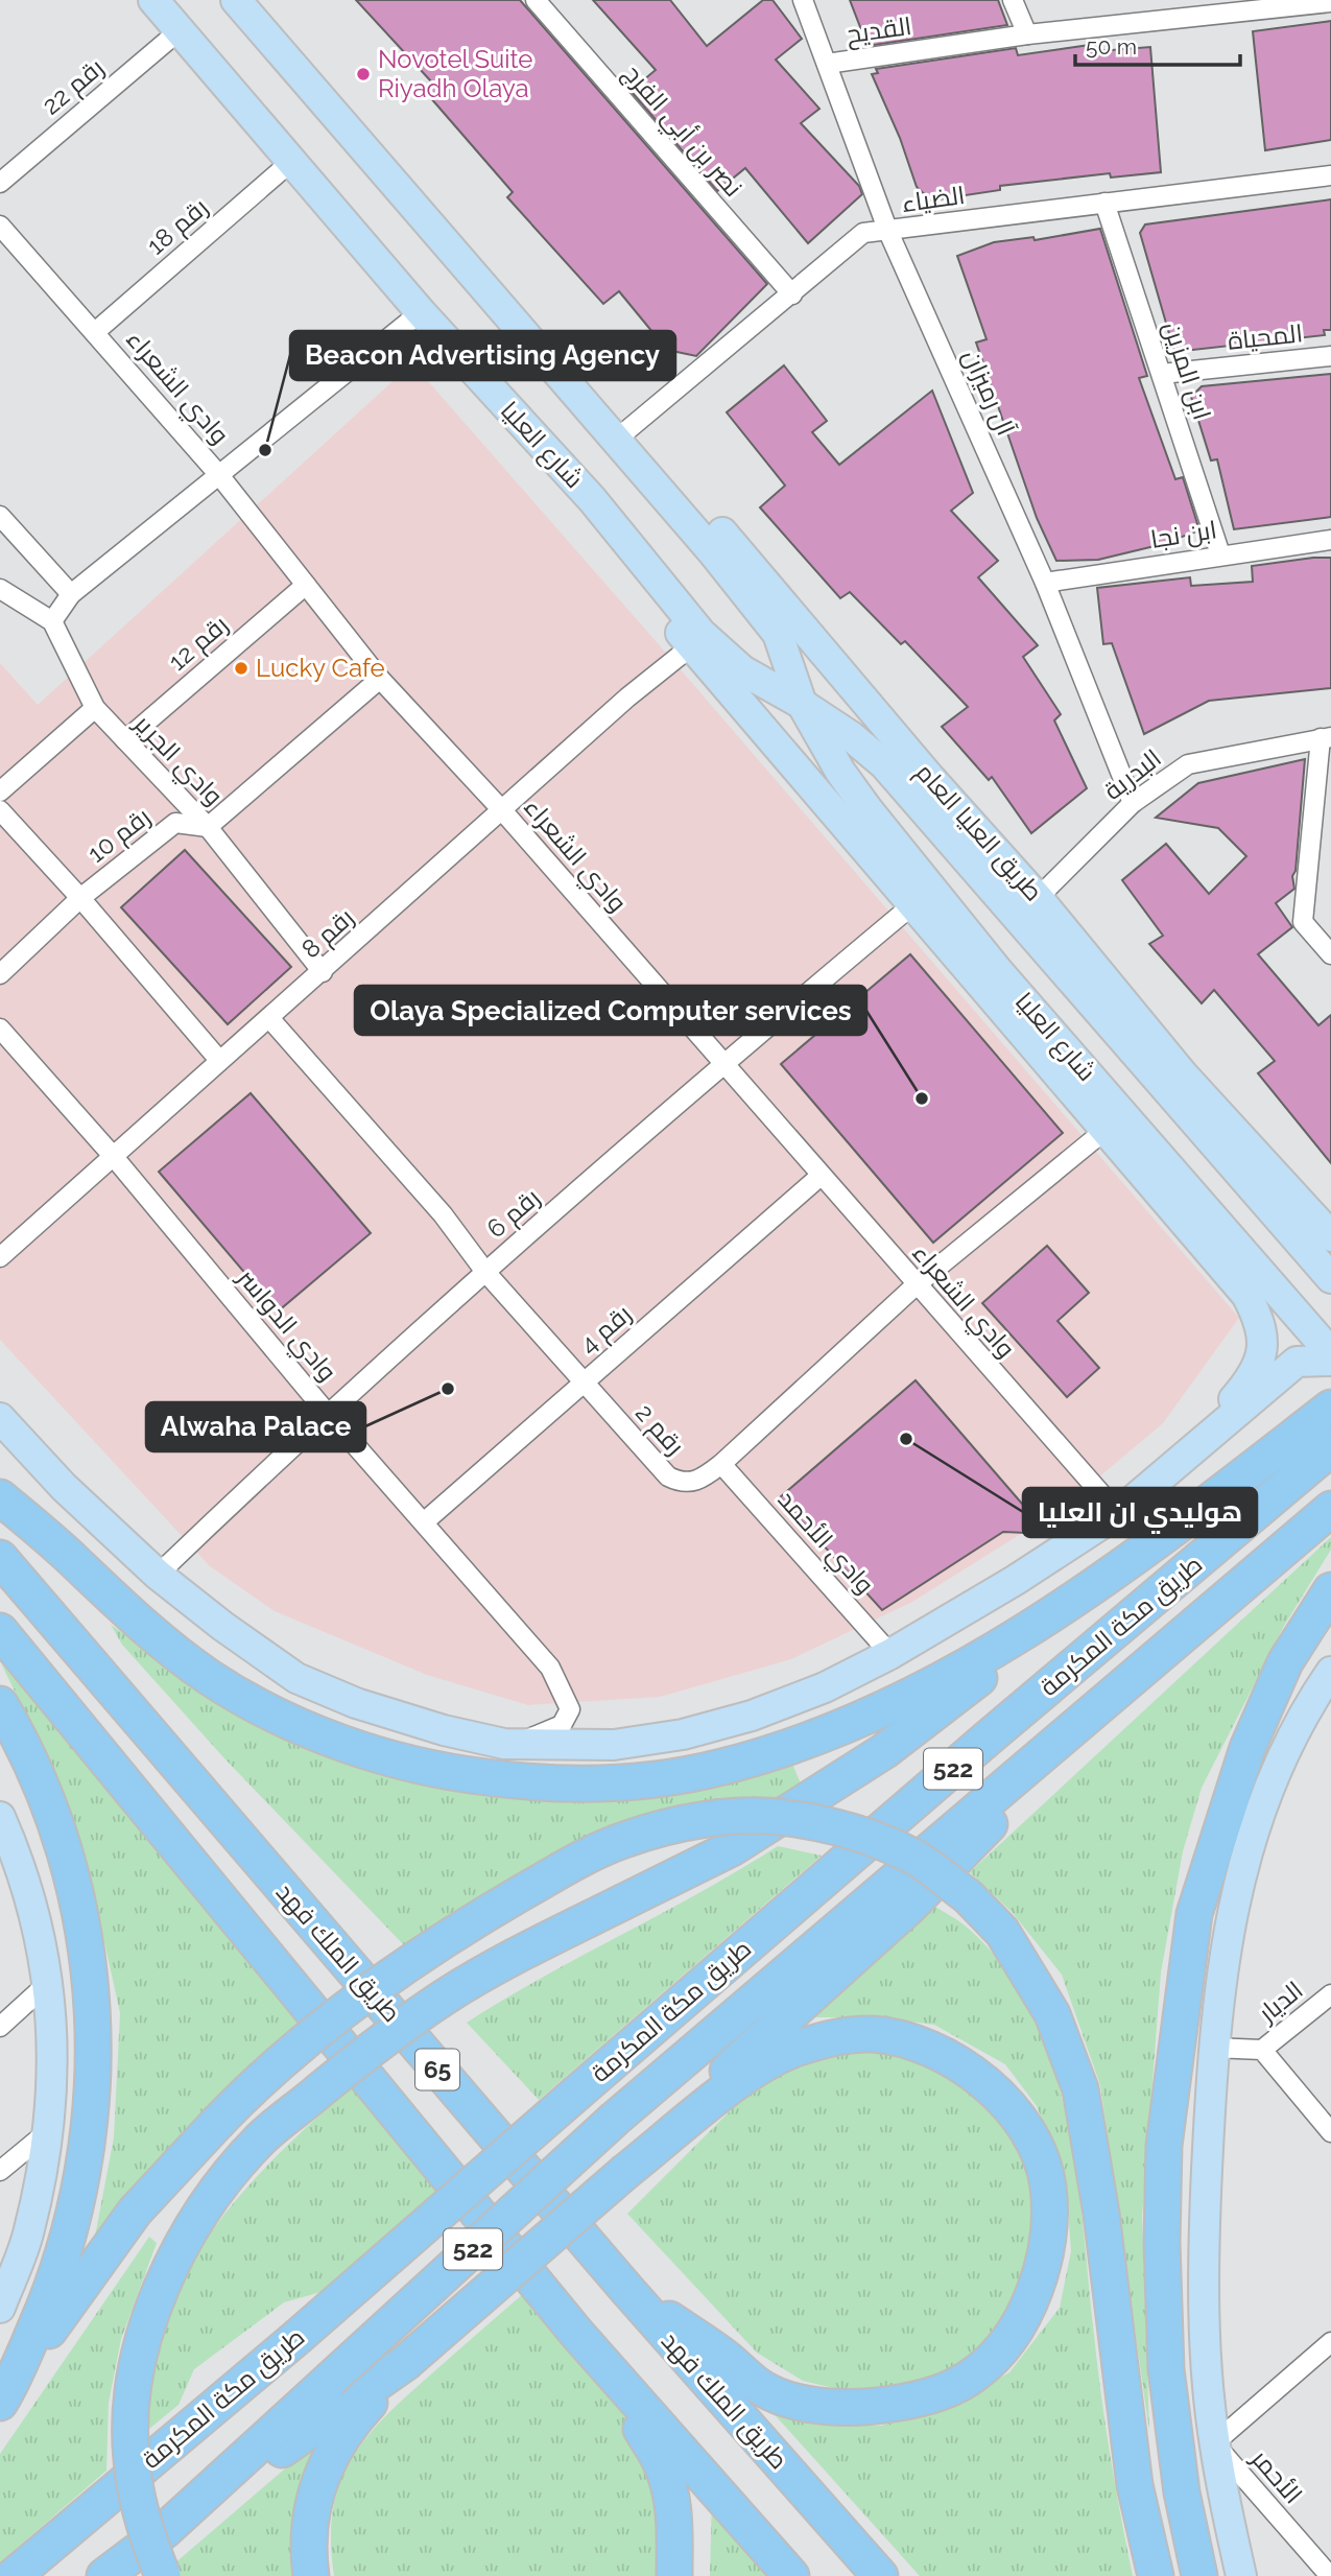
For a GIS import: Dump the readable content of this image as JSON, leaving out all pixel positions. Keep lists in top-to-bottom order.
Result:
{
  "streets": {
    "highway": [
      "طريق مكة المكرمة",
      "522",
      "طريق الملك فهد",
      "65"
    ],
    "main road": ["شارع العليا", "طريق العليا العام"],
    "street": [
      "القديح",
      "رقم 22",
      "نصر بن أبي الفرج",
      "الضياء",
      "رقم 18",
      "المحياة",
      "ابن المزين",
      "وادي الشعراء",
      "آل رميزان",
      "ابن نجا",
      "رقم 12",
      "وادي الجرير",
      "البدرية",
      "رقم 10",
      "رقم 8",
      "رقم 6",
      "وادي الدواسر",
      "رقم 4",
      "رقم 2",
      "وادي الأحمد",
      "الديار",
      "الأحمر"
    ]
  },
  "crossings": [
    ["القديح", "آل رميزان"],
    ["رقم 22", "شارع العليا"],
    ["نصر بن أبي الفرج", "الضياء"],
    ["الضياء", "ابن المزين"],
    ["الضياء", "آل رميزان"],
    ["الضياء", "شارع العليا"],
    ["الضياء", "طريق العليا العام"],
    ["رقم 18", "وادي الشعراء"],
    ["رقم 18", "شارع العليا"],
    ["المحياة", "ابن المزين"],
    ["ابن المزين", "ابن نجا"],
    ["وادي الشعراء", "رقم 12"],
    ["وادي الشعراء", "رقم 8"],
    ["وادي الشعراء", "رقم 6"],
    ["وادي الشعراء", "رقم 4"],
    ["وادي الشعراء", "رقم 2"],
    ["آل رميزان", "ابن نجا"],
    ["آل رميزان", "البدرية"],
    ["شارع العليا", "طريق العليا العام"],
    ["رقم 12", "وادي الجرير"],
    ["وادي الجرير", "رقم 10"],
    ["وادي الجرير", "رقم 8"],
    ["البدرية", "طريق العليا العام"],
    ["رقم 8", "وادي الدواسر"],
    ["رقم 8", "رقم 2"],
    ["رقم 6", "وادي الدواسر"],
    ["رقم 6", "رقم 2"],
    ["وادي الدواسر", "رقم 4"],
    ["رقم 4", "رقم 2"],
    ["رقم 2", "وادي الأحمد"]
  ],
  "places": [
    "Novotel Suite Riyadh Olaya",
    "Beacon Advertising Agency",
    "Lucky Cafe",
    "Olaya Specialized Computer services",
    "Alwaha Palace",
    "هوليدي ان العليا"
  ],
  "scale_bar": "50 m"
}
